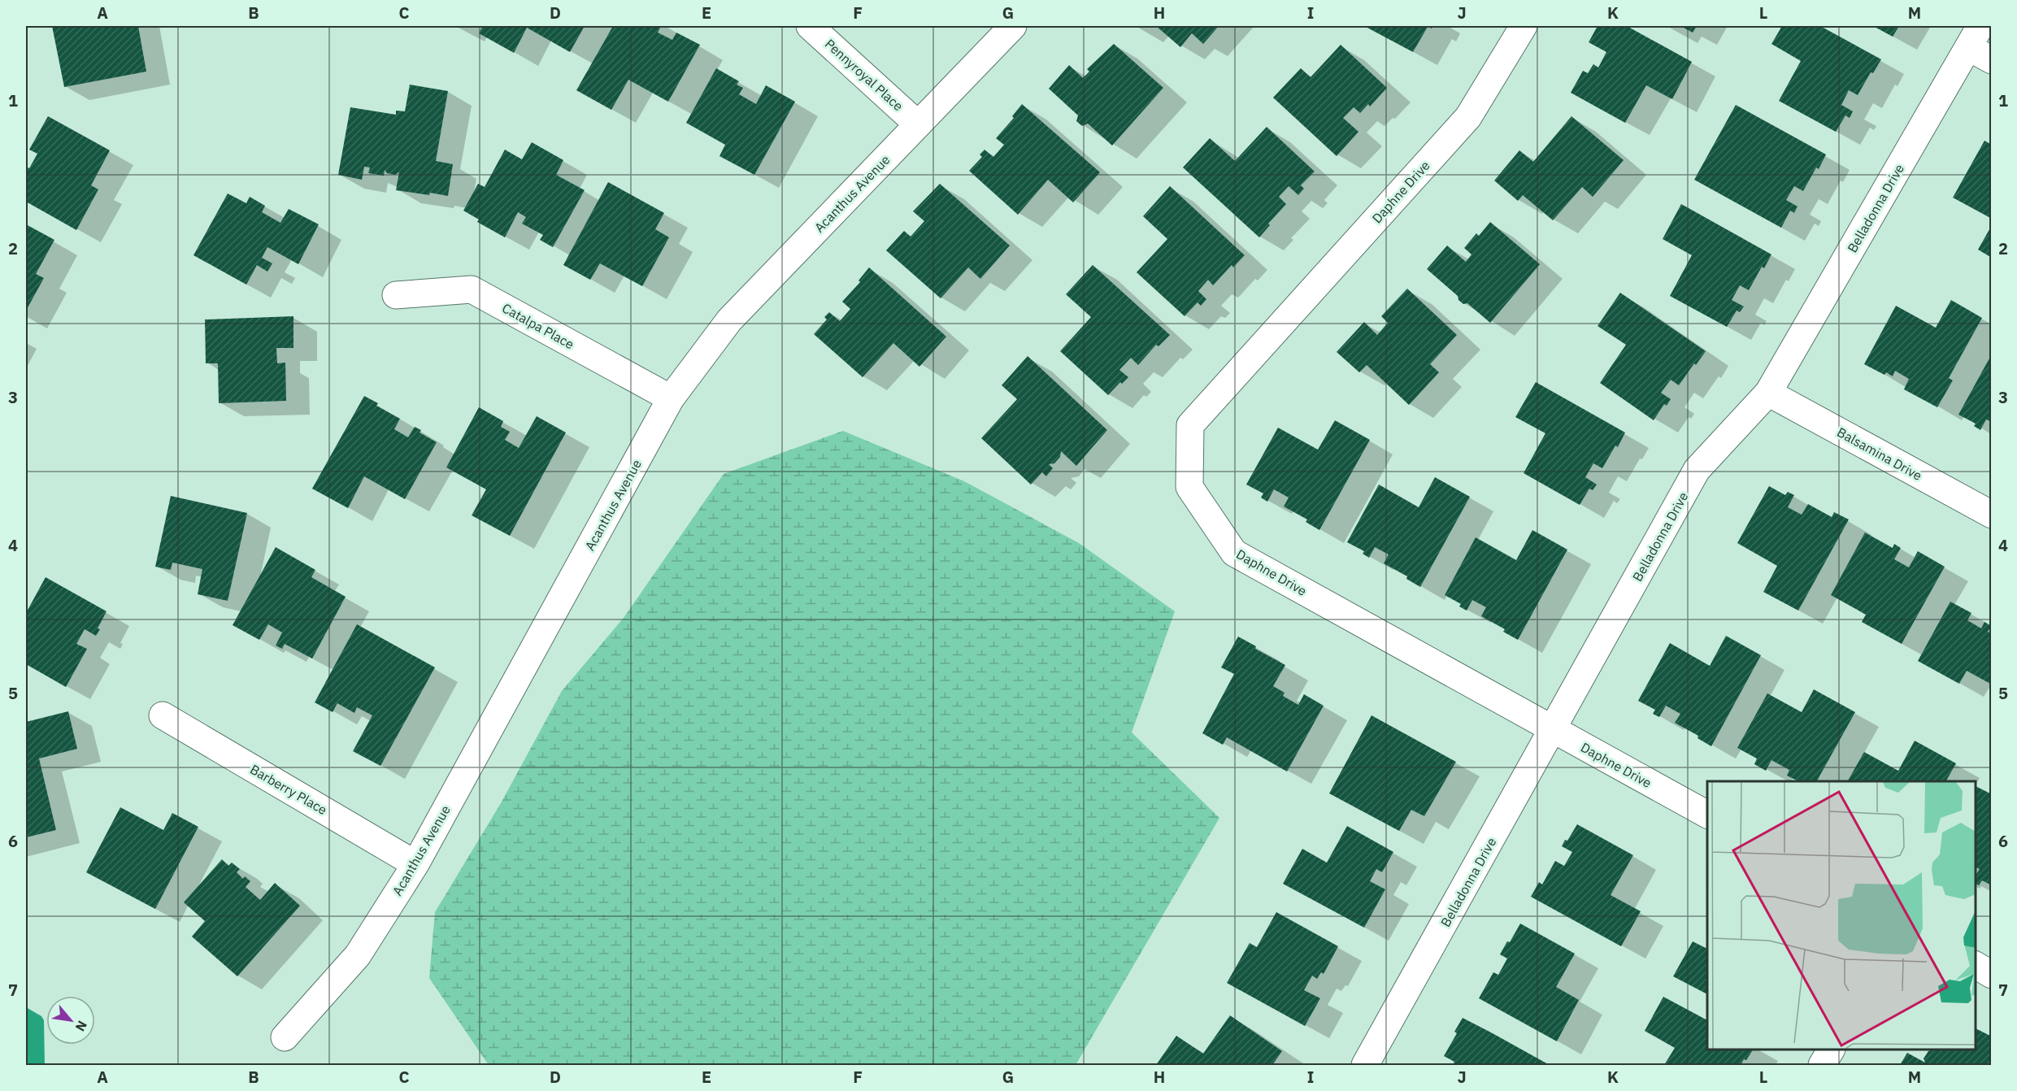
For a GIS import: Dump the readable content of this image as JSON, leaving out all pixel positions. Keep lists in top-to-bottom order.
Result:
{
  "streets": {
    "street": [
      "Pennyroyal Place",
      "Daphne Drive",
      "Acanthus Avenue",
      "Belladonna Drive",
      "Catalpa Place",
      "Balsamina Drive",
      "Barberry Place"
    ]
  },
  "crossings": [
    ["Pennyroyal Place", "Acanthus Avenue"],
    ["Daphne Drive", "Belladonna Drive"],
    ["Acanthus Avenue", "Catalpa Place"],
    ["Acanthus Avenue", "Barberry Place"],
    ["Belladonna Drive", "Balsamina Drive"]
  ],
  "north": "bottom right",
  "grid": {
    "columns": [
      "A",
      "B",
      "C",
      "D",
      "E",
      "F",
      "G",
      "H",
      "I",
      "J",
      "K",
      "L",
      "M"
    ],
    "rows": [
      "1",
      "2",
      "3",
      "4",
      "5",
      "6",
      "7"
    ]
  }
}
